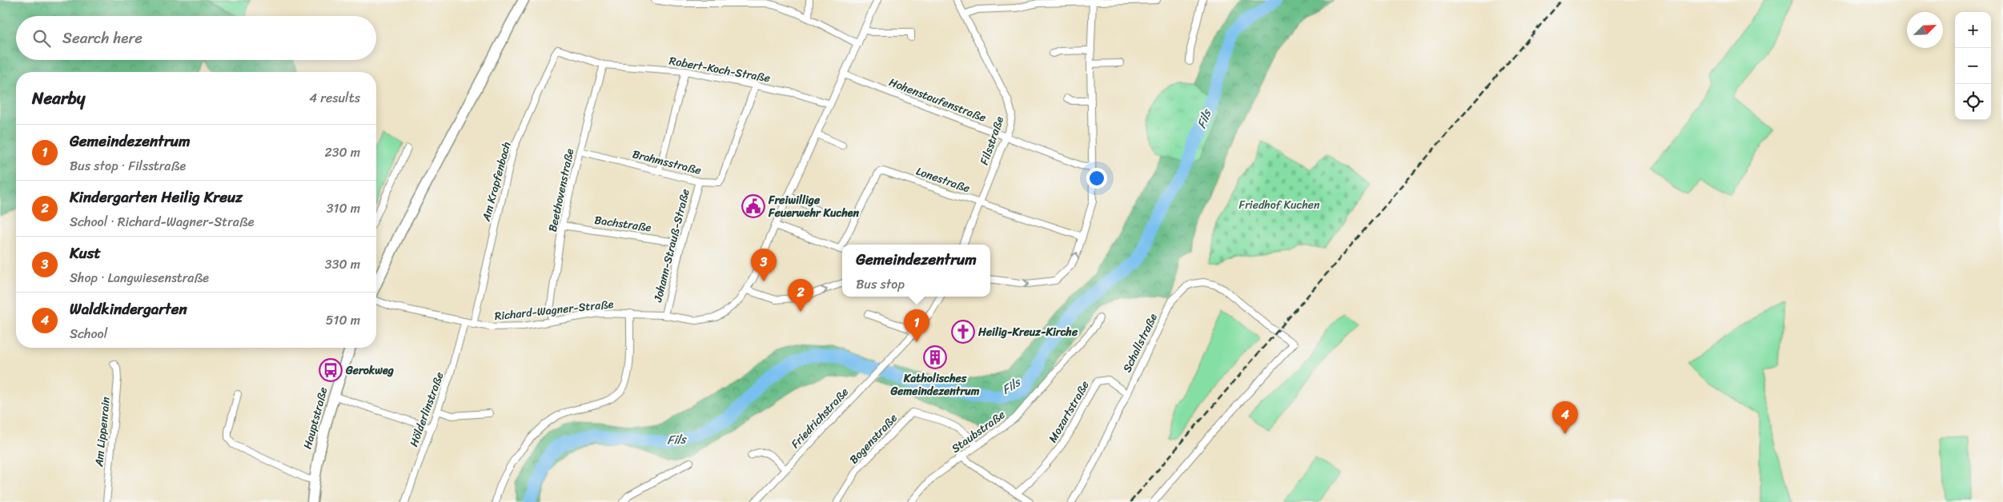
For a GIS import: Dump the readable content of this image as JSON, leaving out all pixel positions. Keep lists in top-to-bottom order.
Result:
{
  "streets": {
    "main road": ["Hauptstraße"],
    "street": [
      "Robert-Koch-Straße",
      "Hohenstaufenstraße",
      "Filsstraße",
      "Brahmsstraße",
      "Lonestraße",
      "Am Krapfenbach",
      "Beethovenstraße",
      "Bachstraße",
      "Johann-Strauß-Straße",
      "Richard-Wagner-Straße",
      "Schallstraße",
      "Hölderlinstraße",
      "Mozartstraße",
      "Friedrichstraße",
      "Am Lippenrain",
      "Staubstraße",
      "Bogenstraße"
    ]
  },
  "crossings": [
    ["Robert-Koch-Straße", "Brahmsstraße"],
    ["Robert-Koch-Straße", "Am Krapfenbach"],
    ["Robert-Koch-Straße", "Beethovenstraße"],
    ["Robert-Koch-Straße", "Richard-Wagner-Straße"],
    ["Hohenstaufenstraße", "Filsstraße"],
    ["Hohenstaufenstraße", "Richard-Wagner-Straße"],
    ["Filsstraße", "Lonestraße"],
    ["Brahmsstraße", "Beethovenstraße"],
    ["Brahmsstraße", "Johann-Strauß-Straße"],
    ["Am Krapfenbach", "Richard-Wagner-Straße"],
    ["Beethovenstraße", "Bachstraße"],
    ["Beethovenstraße", "Richard-Wagner-Straße"],
    ["Bachstraße", "Johann-Strauß-Straße"],
    ["Johann-Strauß-Straße", "Richard-Wagner-Straße"],
    ["Richard-Wagner-Straße", "Hölderlinstraße"],
    ["Schallstraße", "Mozartstraße"],
    ["Staubstraße", "Bogenstraße"]
  ],
  "water": ["Fils"],
  "parks": ["Friedhof Kuchen"],
  "places": {
    "public building": ["Freiwillige Feuerwehr Kuchen"],
    "church": ["Heilig-Kreuz-Kirche"],
    "building": ["Katholisches Gemeindezentrum"],
    "bus stop": ["Gerokweg"]
  },
  "north": "top right",
  "page": {
    "map_buttons": ["+", "−"],
    "search": "Search here",
    "heading": ["Nearby", "4 results"],
    "list": [
      {
        "mark": "1",
        "name": "Gemeindezentrum",
        "note": "Bus stop · Filsstraße",
        "value": "230 m"
      },
      {
        "mark": "2",
        "name": "Kindergarten Heilig Kreuz",
        "note": "School · Richard-Wagner-Straße",
        "value": "310 m"
      },
      {
        "mark": "3",
        "name": "Kust",
        "note": "Shop · Langwiesenstraße",
        "value": "330 m"
      },
      {
        "mark": "4",
        "name": "Waldkindergarten",
        "note": "School",
        "value": "510 m"
      }
    ],
    "popup": ["Gemeindezentrum", "Bus stop"],
    "pins": [
      "3",
      "2",
      "1",
      "4"
    ]
  }
}
